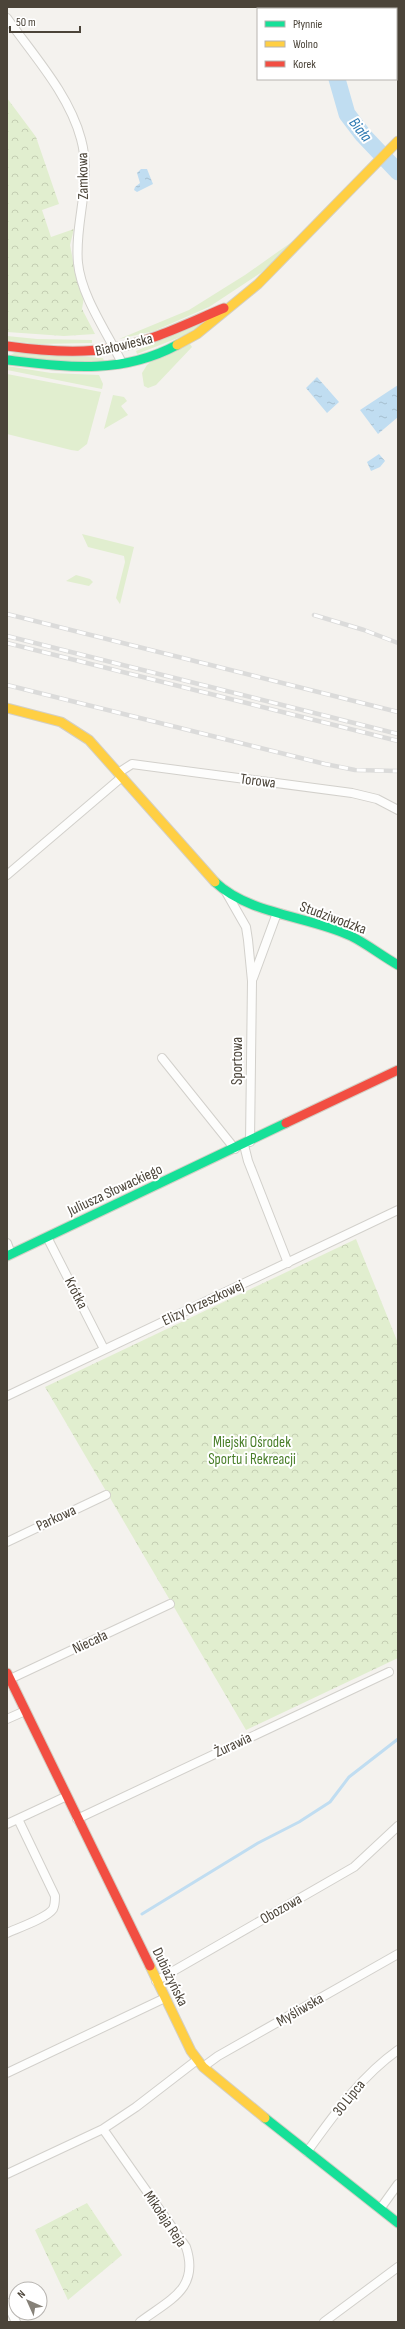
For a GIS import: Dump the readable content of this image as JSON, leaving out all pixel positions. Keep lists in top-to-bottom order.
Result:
{
  "streets": {
    "street": [
      "Zamkowa",
      "Białowieska",
      "Torowa",
      "Studziwodzka",
      "Sportowa",
      "Juliusza Słowackiego",
      "Krótka",
      "Elizy Orzeszkowej",
      "Parkowa",
      "Niecała",
      "Żurawia",
      "Obozowa",
      "Dubiażyńska",
      "Myśliwska",
      "30 Lipca",
      "Mikołaja Reja"
    ]
  },
  "crossings": [
    ["Zamkowa", "Białowieska"],
    ["Torowa", "Sportowa"],
    ["Studziwodzka", "Sportowa"],
    ["Sportowa", "Juliusza Słowackiego"],
    ["Sportowa", "Elizy Orzeszkowej"],
    ["Juliusza Słowackiego", "Krótka"],
    ["Krótka", "Elizy Orzeszkowej"],
    ["Niecała", "Dubiażyńska"],
    ["Żurawia", "Dubiażyńska"],
    ["Obozowa", "Dubiażyńska"],
    ["Dubiażyńska", "Myśliwska"],
    ["Dubiażyńska", "30 Lipca"]
  ],
  "water": ["Biała"],
  "parks": ["Miejski Ośrodek Sportu i Rekreacji"],
  "legend": ["Płynnie", "Wolno", "Korek"],
  "scale_bar": "50 m",
  "north": "top left"
}
